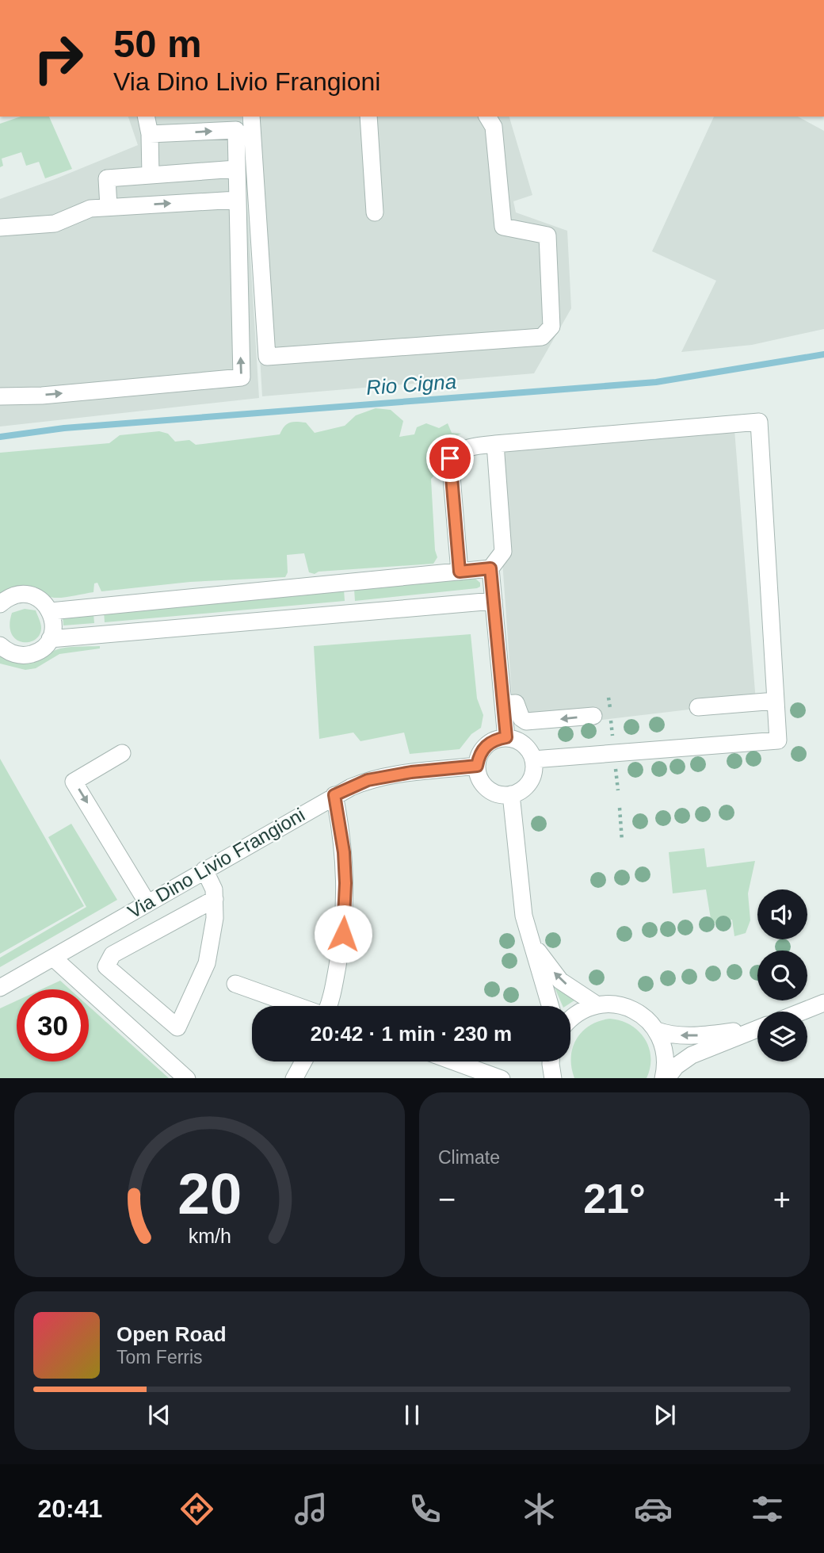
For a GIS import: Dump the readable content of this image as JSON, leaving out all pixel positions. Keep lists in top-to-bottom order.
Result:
{
  "streets": {
    "street": ["Via Dino Livio Frangioni"]
  },
  "water": ["Rio Cigna"],
  "page": {
    "turn": ["50 m", "Via Dino Livio Frangioni"],
    "limit": "30",
    "trip": "20:42 · 1 min · 230 m",
    "tile": "Climate",
    "heat": ["−", "21°", "+"],
    "song": ["Open Road", "Tom Ferris"],
    "tabs": "20:41",
    "gauge": ["20", "km/h"]
  }
}
